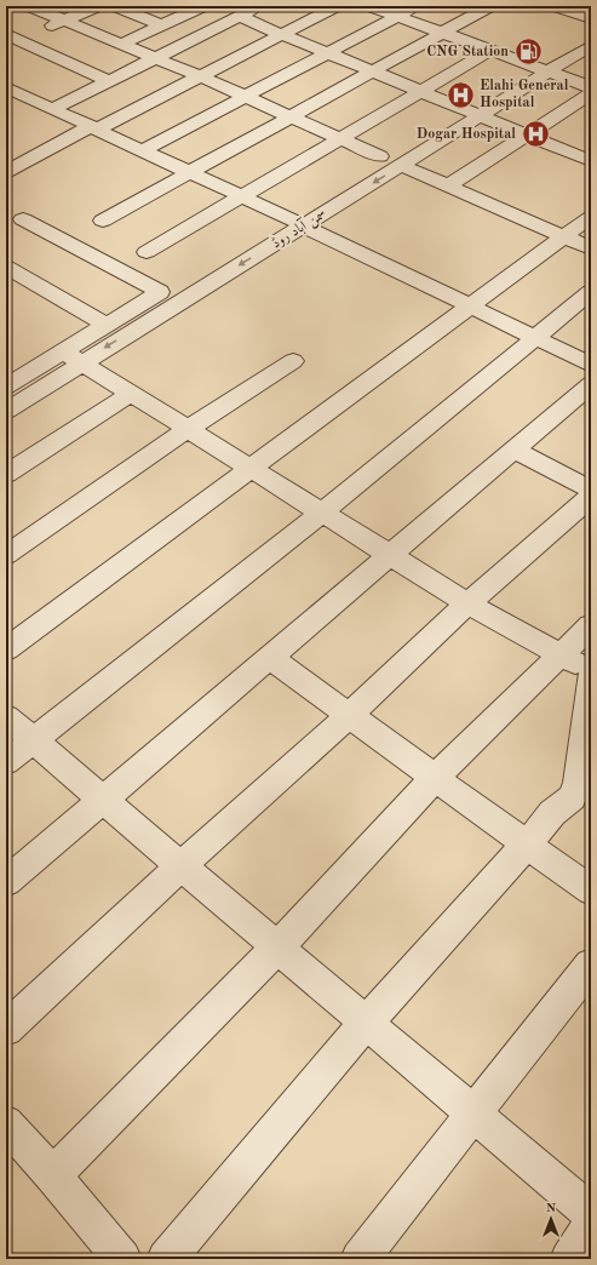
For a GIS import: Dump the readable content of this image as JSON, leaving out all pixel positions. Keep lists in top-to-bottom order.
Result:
{
  "streets": {
    "street": ["سمن آباد روڈ"]
  },
  "places": {
    "fuel station": ["CNG Station"],
    "hospital": ["Elahi General Hospital", "Dogar Hospital"]
  },
  "north": "top"
}
